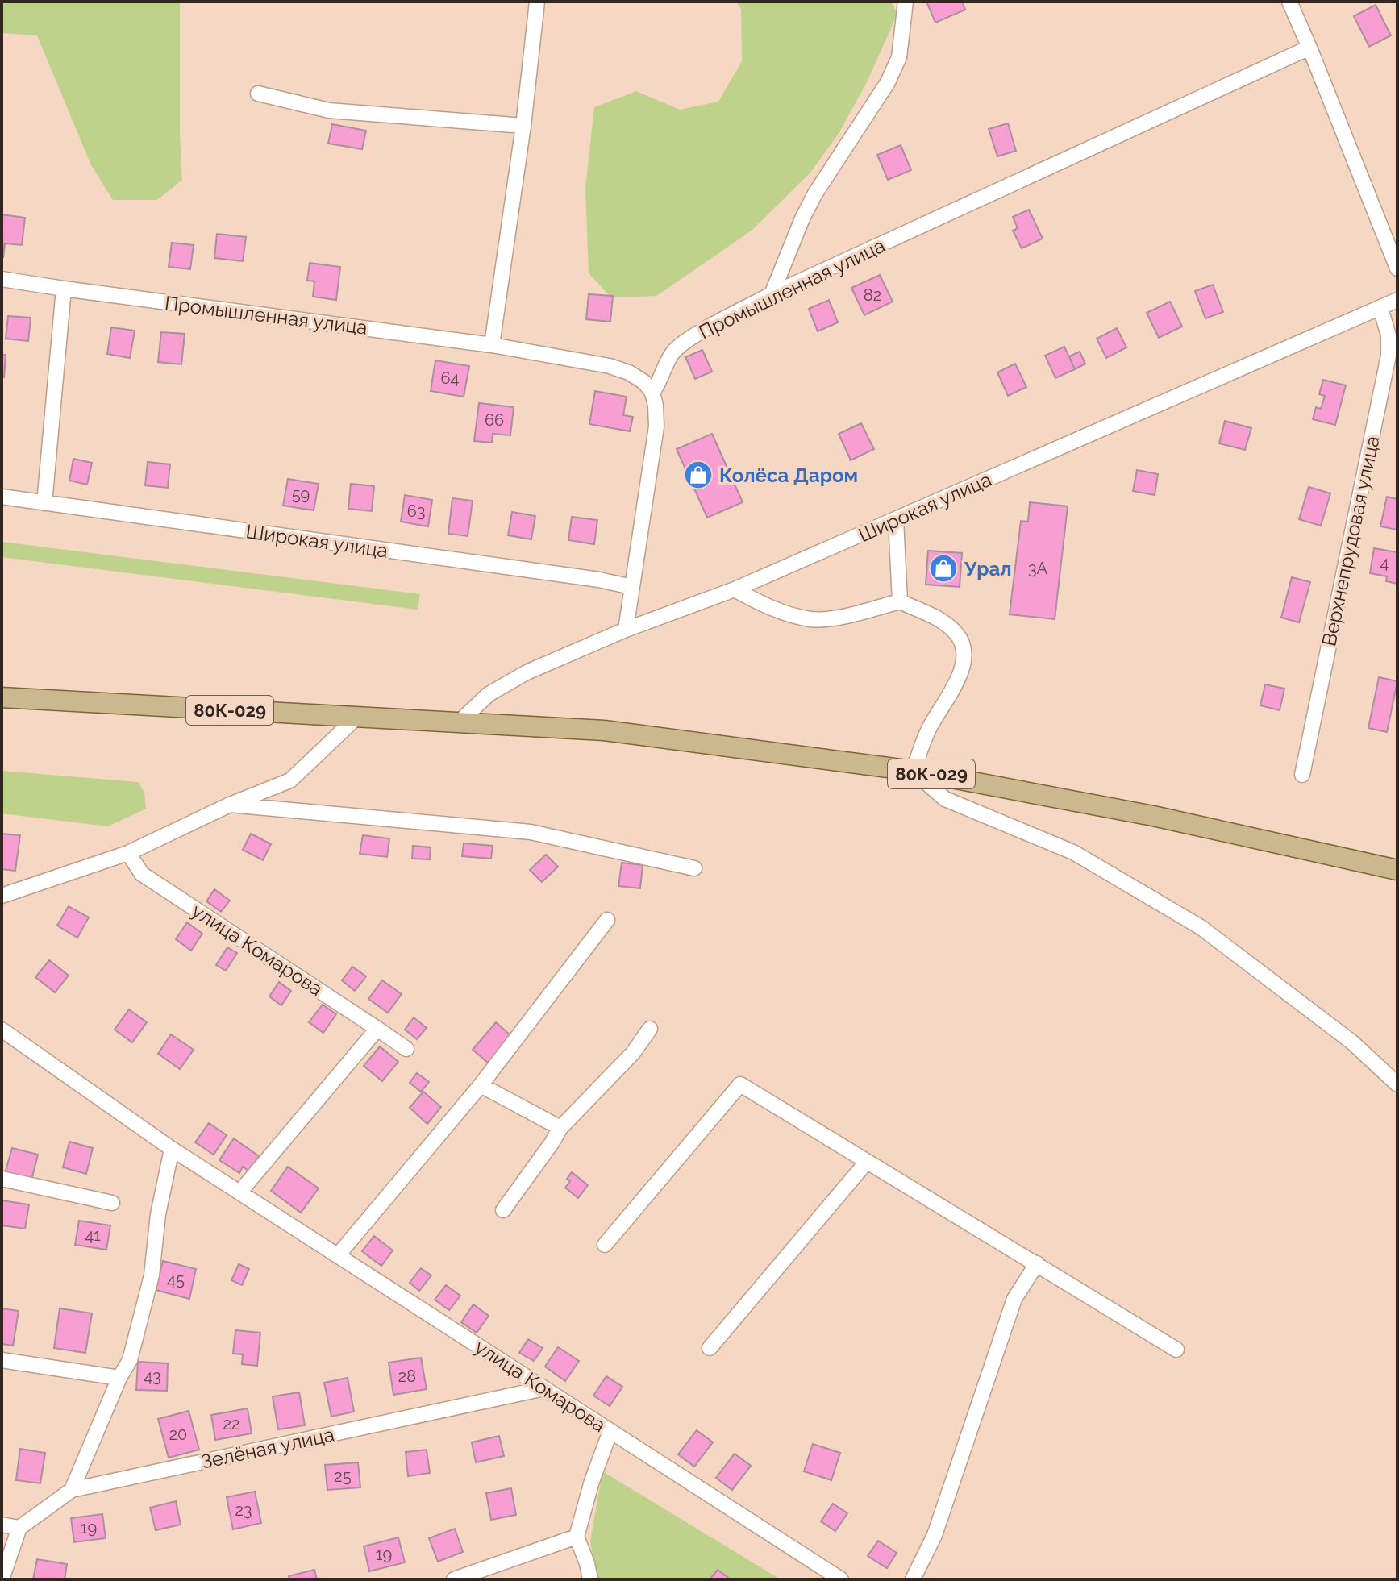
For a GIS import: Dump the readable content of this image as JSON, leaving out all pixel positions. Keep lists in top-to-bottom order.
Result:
{
  "streets": {
    "main road": ["80К-029"],
    "street": [
      "Промышленная улица",
      "Широкая улица",
      "Верхнепрудовая улица",
      "улица Комарова",
      "Зелёная улица"
    ]
  },
  "crossings": [
    ["Широкая улица", "Верхнепрудовая улица"],
    ["Широкая улица", "80К-029"],
    ["улица Комарова", "Зелёная улица"]
  ],
  "places": {
    "shop": ["Колёса Даром", "Урал"]
  },
  "house_numbers": [
    "82",
    "64",
    "66",
    "59",
    "63",
    "4",
    "3А",
    "41",
    "45",
    "43",
    "28",
    "22",
    "20",
    "25",
    "23",
    "19",
    "19"
  ]
}
